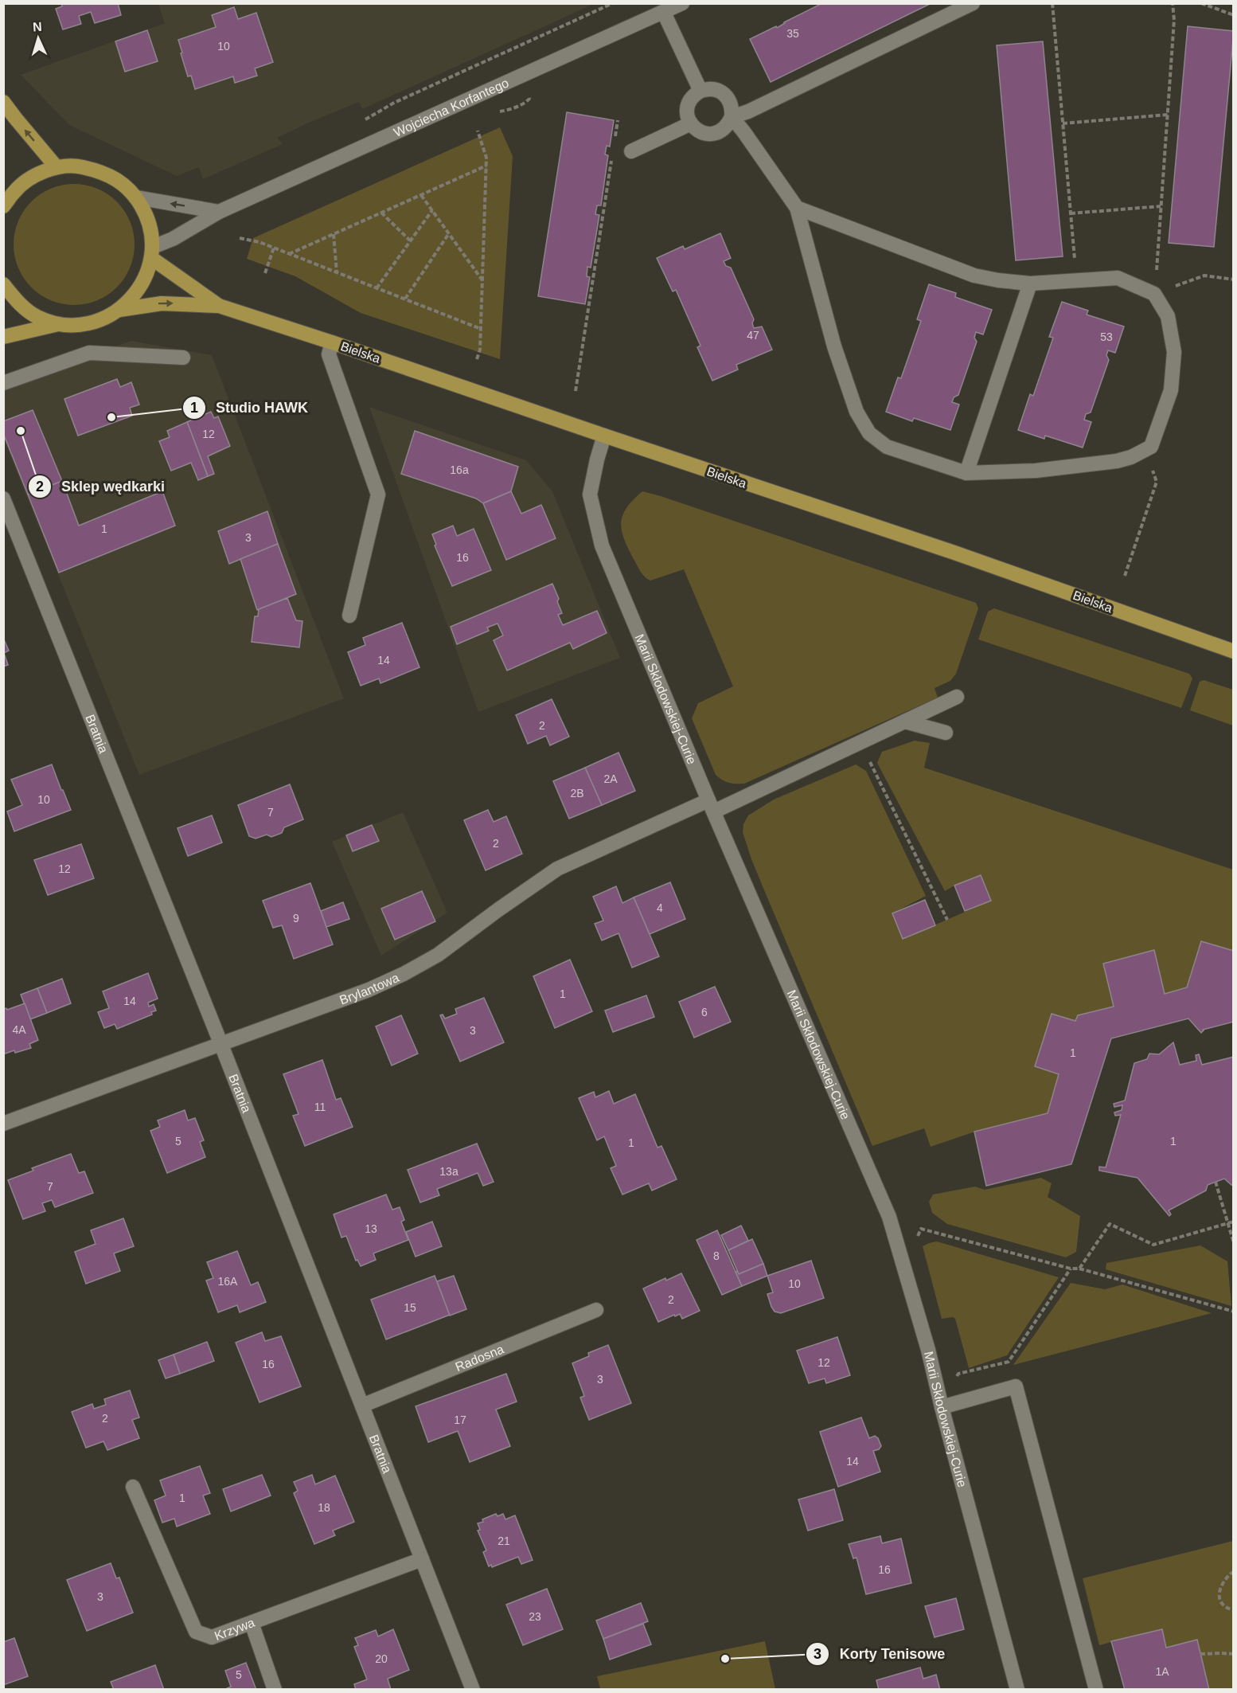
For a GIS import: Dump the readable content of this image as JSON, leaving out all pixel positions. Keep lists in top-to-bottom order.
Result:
{
  "streets": {
    "main road": ["Bielska"],
    "street": [
      "Wojciecha Korfantego",
      "Marii Skłodowskiej-Curie",
      "Bratnia",
      "Brylantowa",
      "Radosna",
      "Krzywa"
    ]
  },
  "crossings": [
    ["Wojciecha Korfantego", "Bielska"],
    ["Bielska", "Marii Skłodowskiej-Curie"],
    ["Marii Skłodowskiej-Curie", "Brylantowa"],
    ["Bratnia", "Brylantowa"],
    ["Bratnia", "Radosna"],
    ["Bratnia", "Krzywa"]
  ],
  "places": ["Studio HAWK", "Sklep wędkarki", "Korty Tenisowe"],
  "house_numbers": [
    "35",
    "10",
    "47",
    "53",
    "12",
    "16a",
    "1",
    "3",
    "16",
    "14",
    "2",
    "2A",
    "2B",
    "10",
    "7",
    "2",
    "12",
    "4",
    "9",
    "1",
    "14",
    "6",
    "4A",
    "3",
    "1",
    "11",
    "5",
    "1",
    "1",
    "13a",
    "7",
    "13",
    "8",
    "16A",
    "10",
    "2",
    "15",
    "12",
    "16",
    "3",
    "2",
    "17",
    "14",
    "1",
    "18",
    "21",
    "16",
    "3",
    "23",
    "20",
    "1A",
    "5"
  ],
  "north": "top"
}
